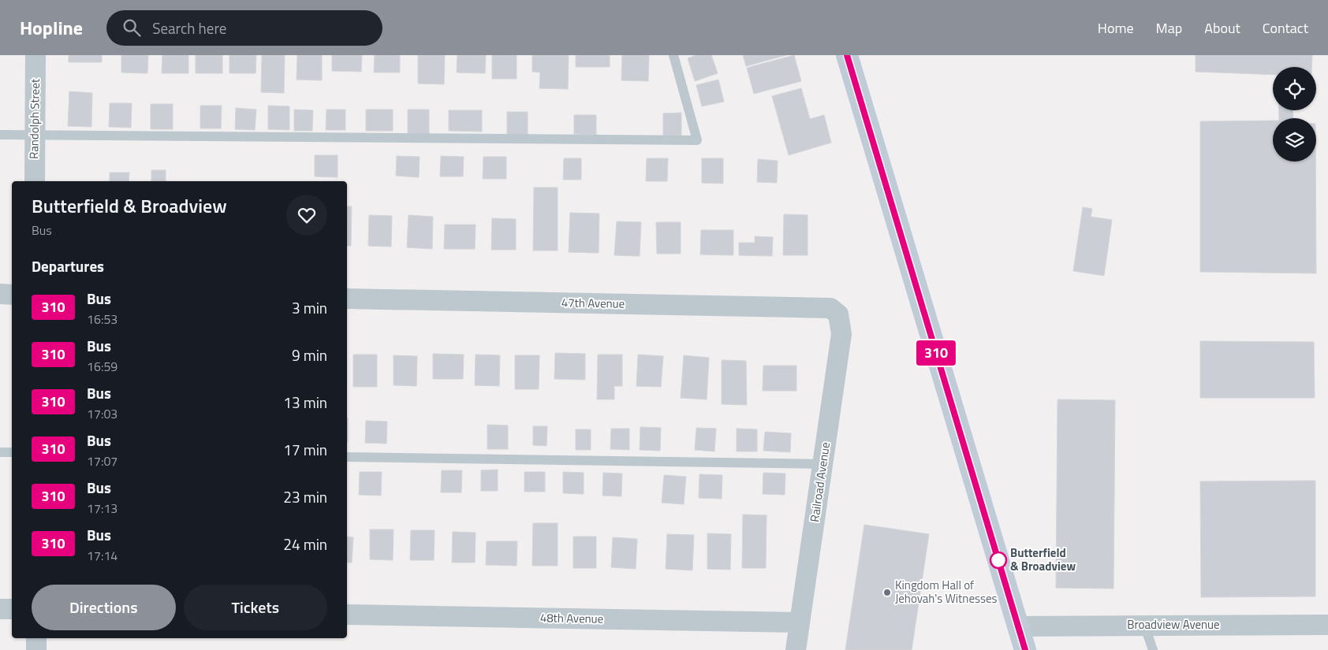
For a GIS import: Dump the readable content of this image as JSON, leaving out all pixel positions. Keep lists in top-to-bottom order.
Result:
{
  "streets": {
    "street": [
      "Randolph Street",
      "47th Avenue",
      "Railroad Avenue",
      "48th Avenue",
      "Broadview Avenue"
    ]
  },
  "crossings": [
    ["47th Avenue", "Railroad Avenue"],
    ["Railroad Avenue", "48th Avenue"]
  ],
  "places": ["Butterfield & Broadview", "Kingdom Hall of Jehovah's Witnesses"],
  "lines": ["bus line 310"],
  "page": {
    "header": "Hopline",
    "search": "Search here",
    "nav": [
      "Home",
      "Map",
      "About",
      "Contact"
    ],
    "on_map": "310",
    "heading": [
      ["Butterfield & Broadview", "Bus"],
      "Departures"
    ],
    "list": [
      {
        "mark": "310",
        "name": "Bus",
        "note": "16:53",
        "value": "3 min"
      },
      {
        "mark": "310",
        "name": "Bus",
        "note": "16:59",
        "value": "9 min"
      },
      {
        "mark": "310",
        "name": "Bus",
        "note": "17:03",
        "value": "13 min"
      },
      {
        "mark": "310",
        "name": "Bus",
        "note": "17:07",
        "value": "17 min"
      },
      {
        "mark": "310",
        "name": "Bus",
        "note": "17:13",
        "value": "23 min"
      },
      {
        "mark": "310",
        "name": "Bus",
        "note": "17:14",
        "value": "24 min"
      }
    ],
    "buttons": ["Directions", "Tickets"]
  }
}
